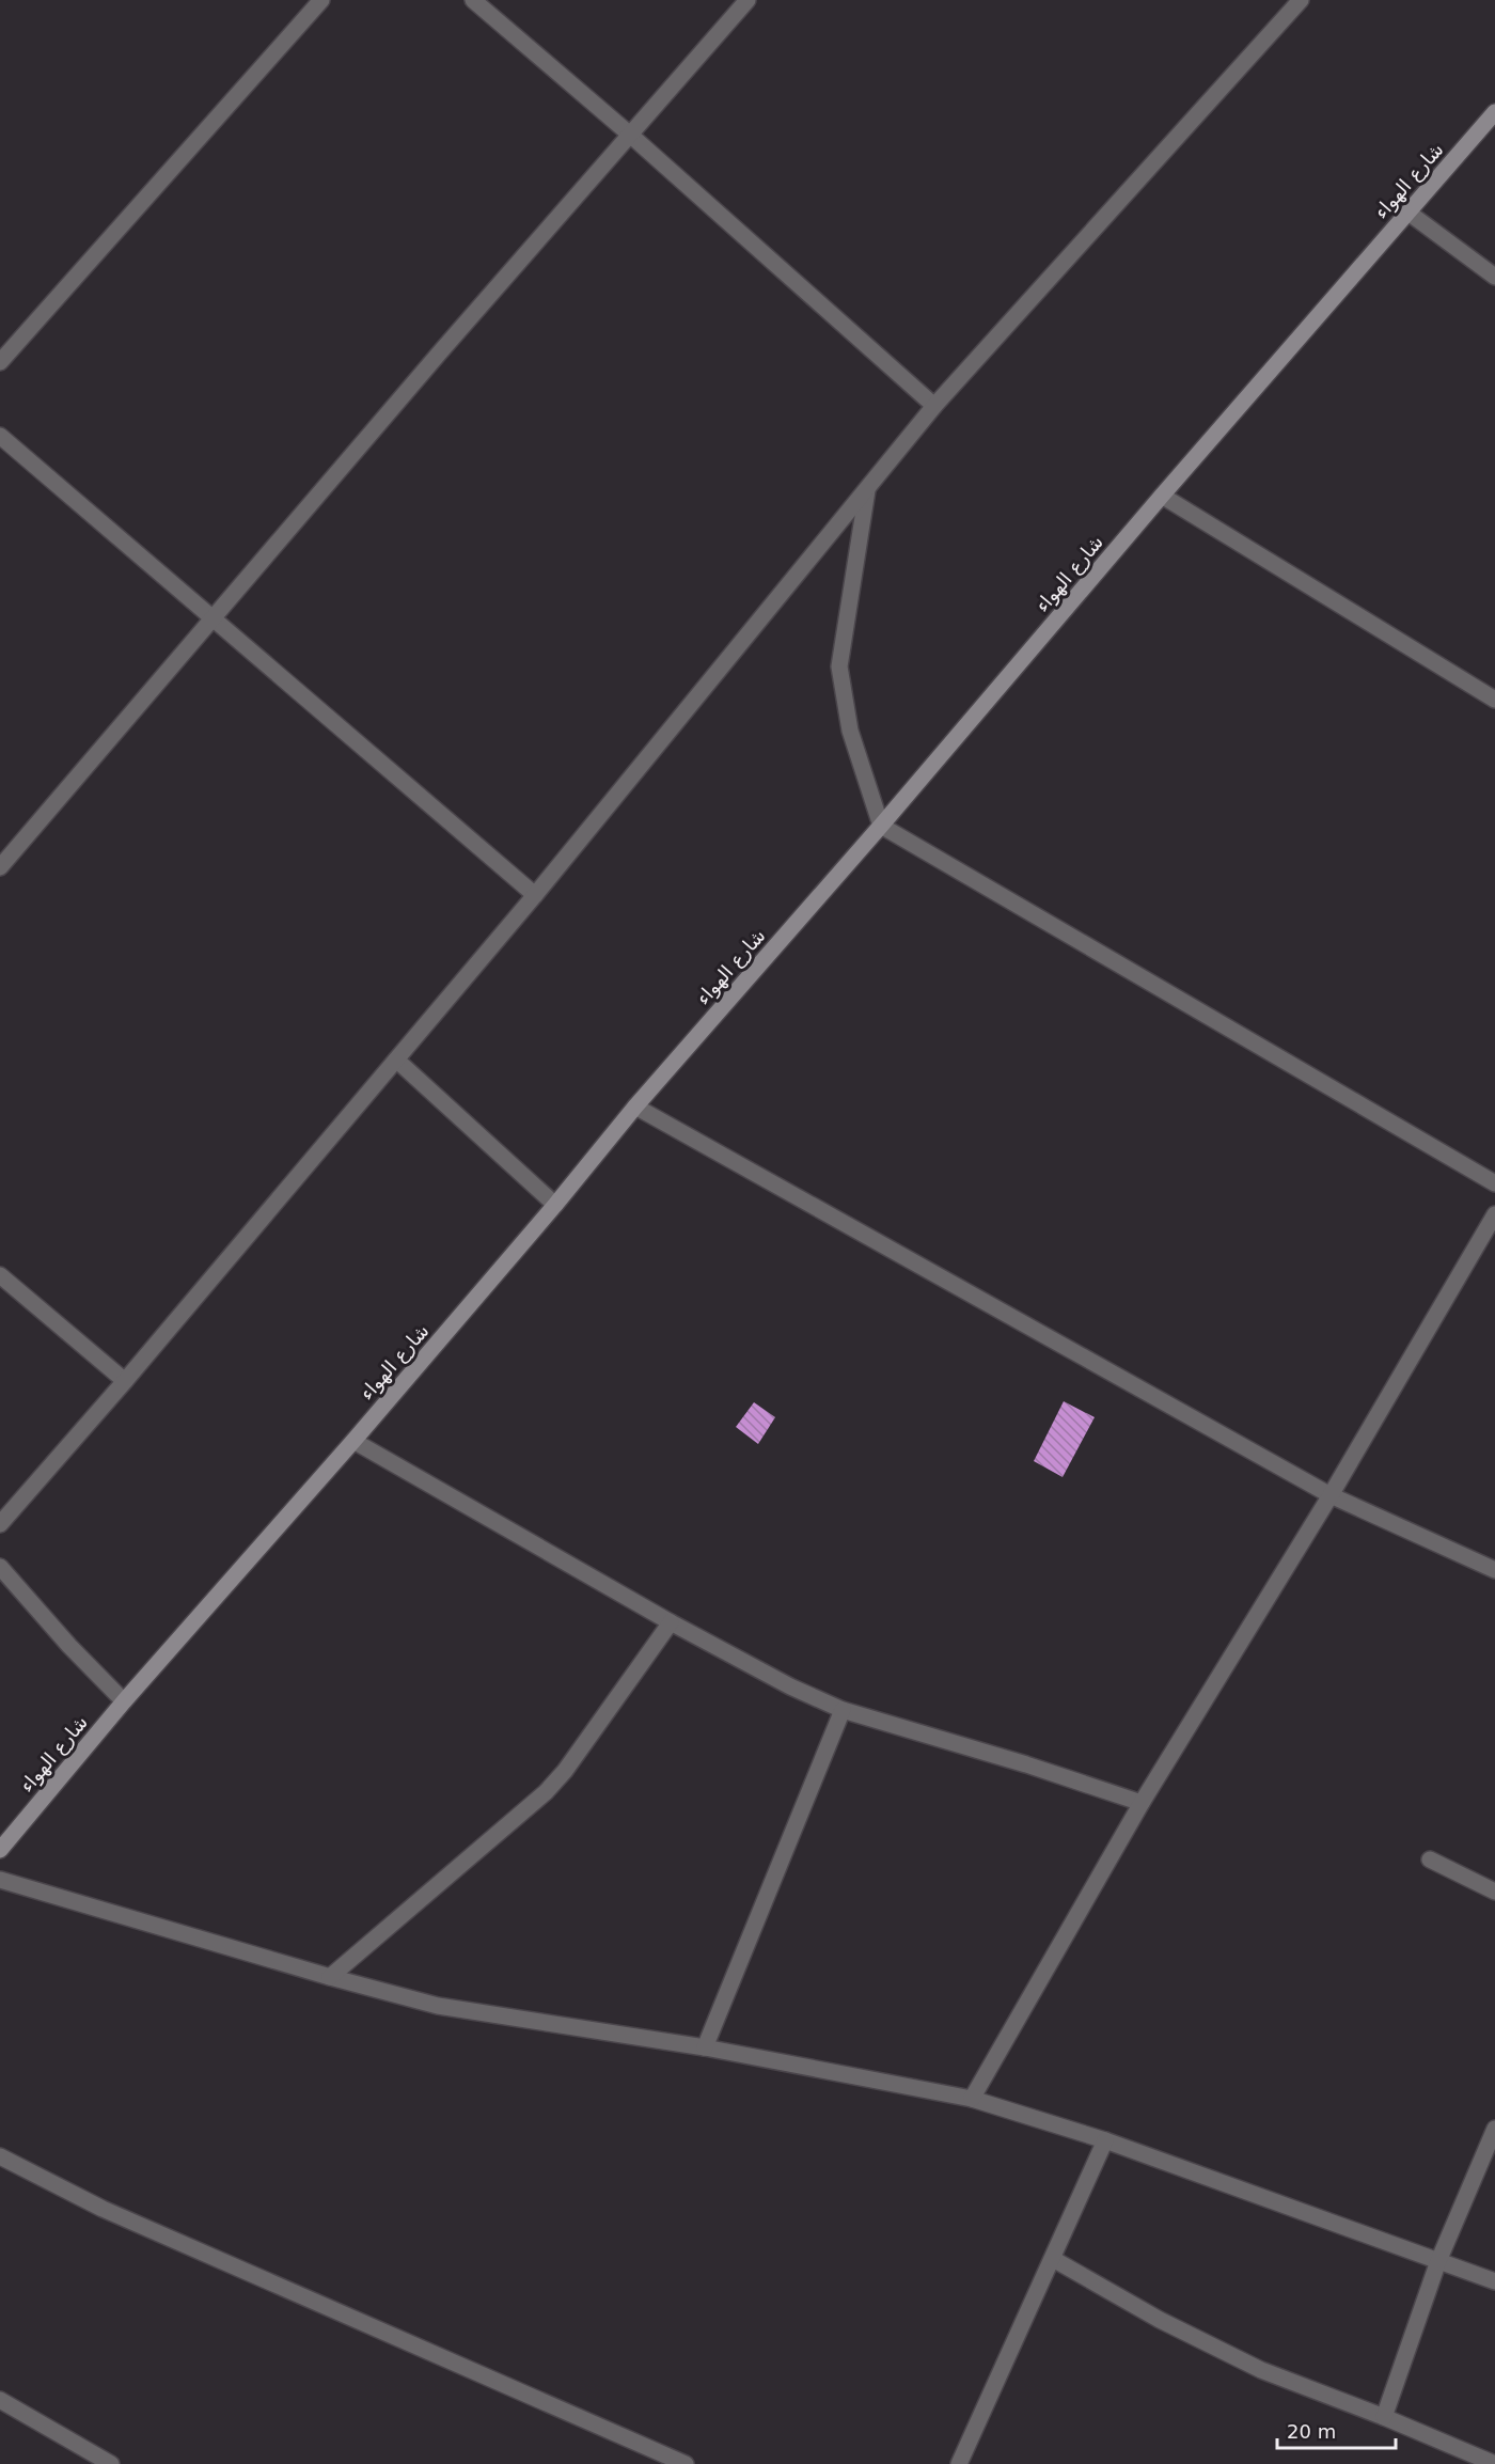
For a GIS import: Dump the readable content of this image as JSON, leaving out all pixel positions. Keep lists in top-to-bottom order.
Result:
{
  "streets": {
    "street": ["شارع الهواء"]
  },
  "scale_bar": "20 m"
}
